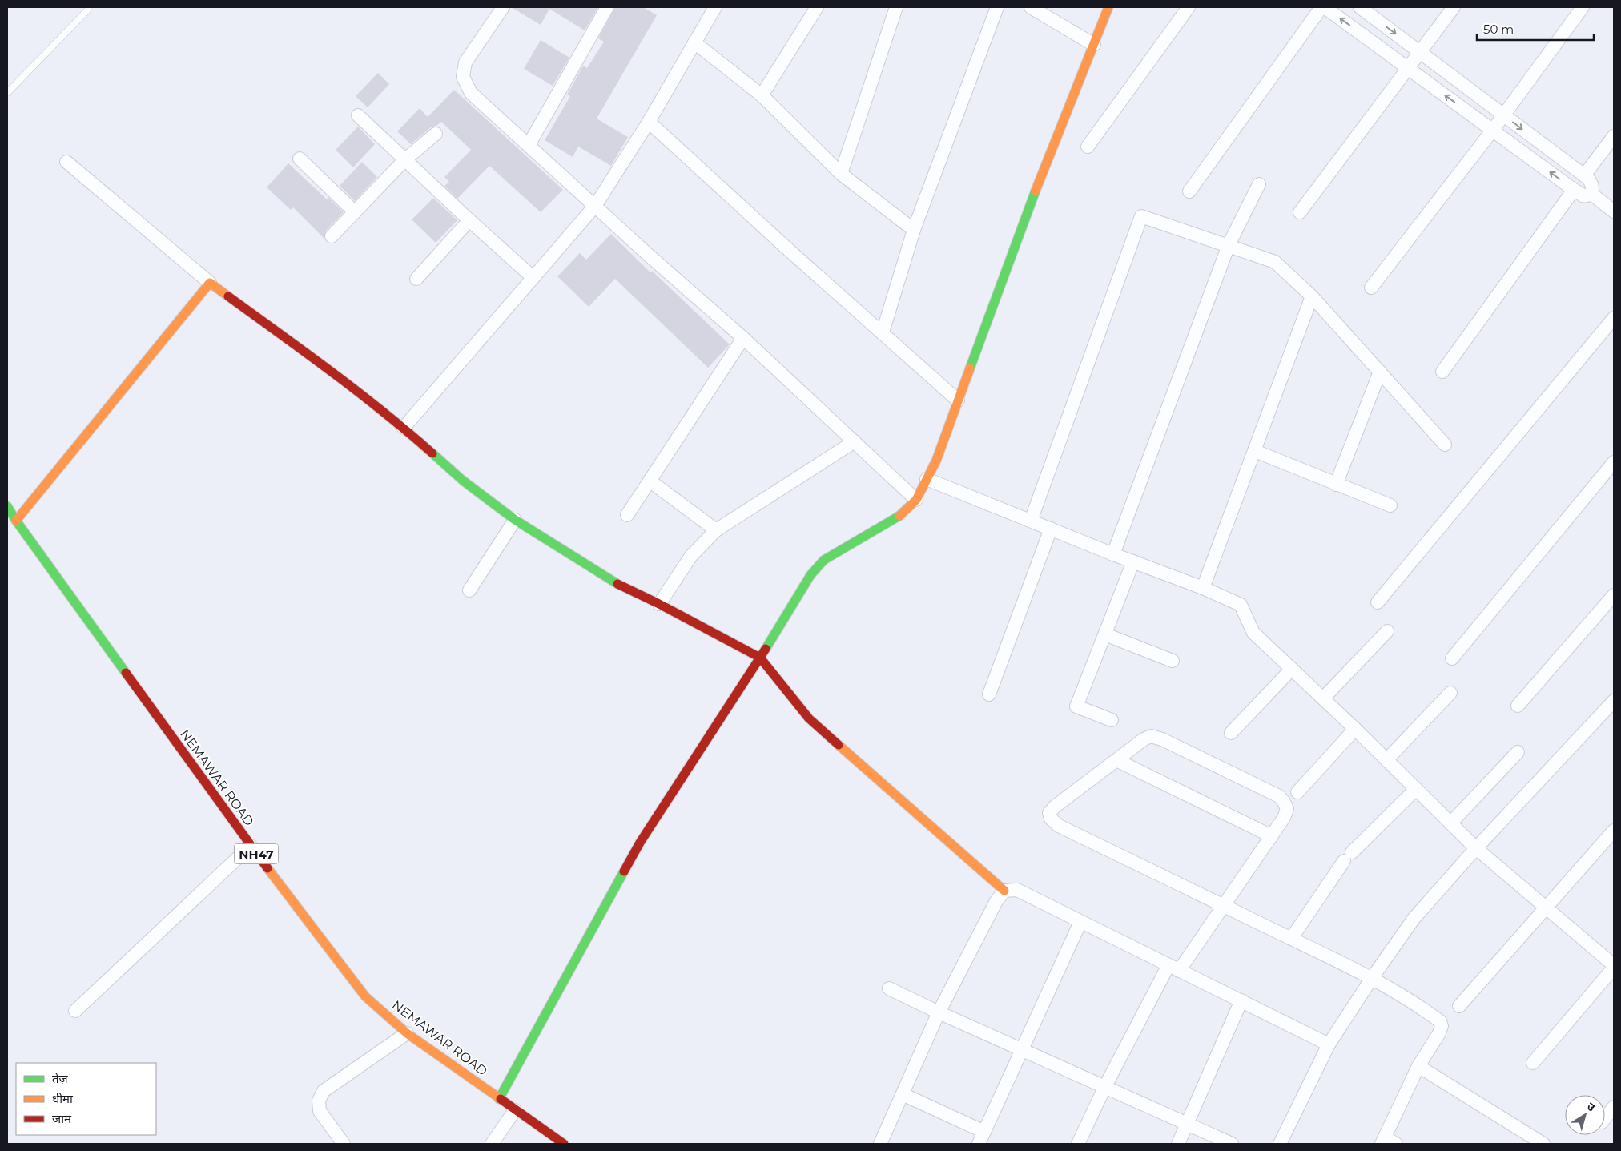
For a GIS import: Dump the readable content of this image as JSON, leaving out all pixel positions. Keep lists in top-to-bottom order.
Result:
{
  "streets": {
    "main road": ["NEMAWAR ROAD", "NH47"]
  },
  "legend": ["तेज़", "धीमा", "जाम"],
  "scale_bar": "50 m",
  "north": "top right"
}
